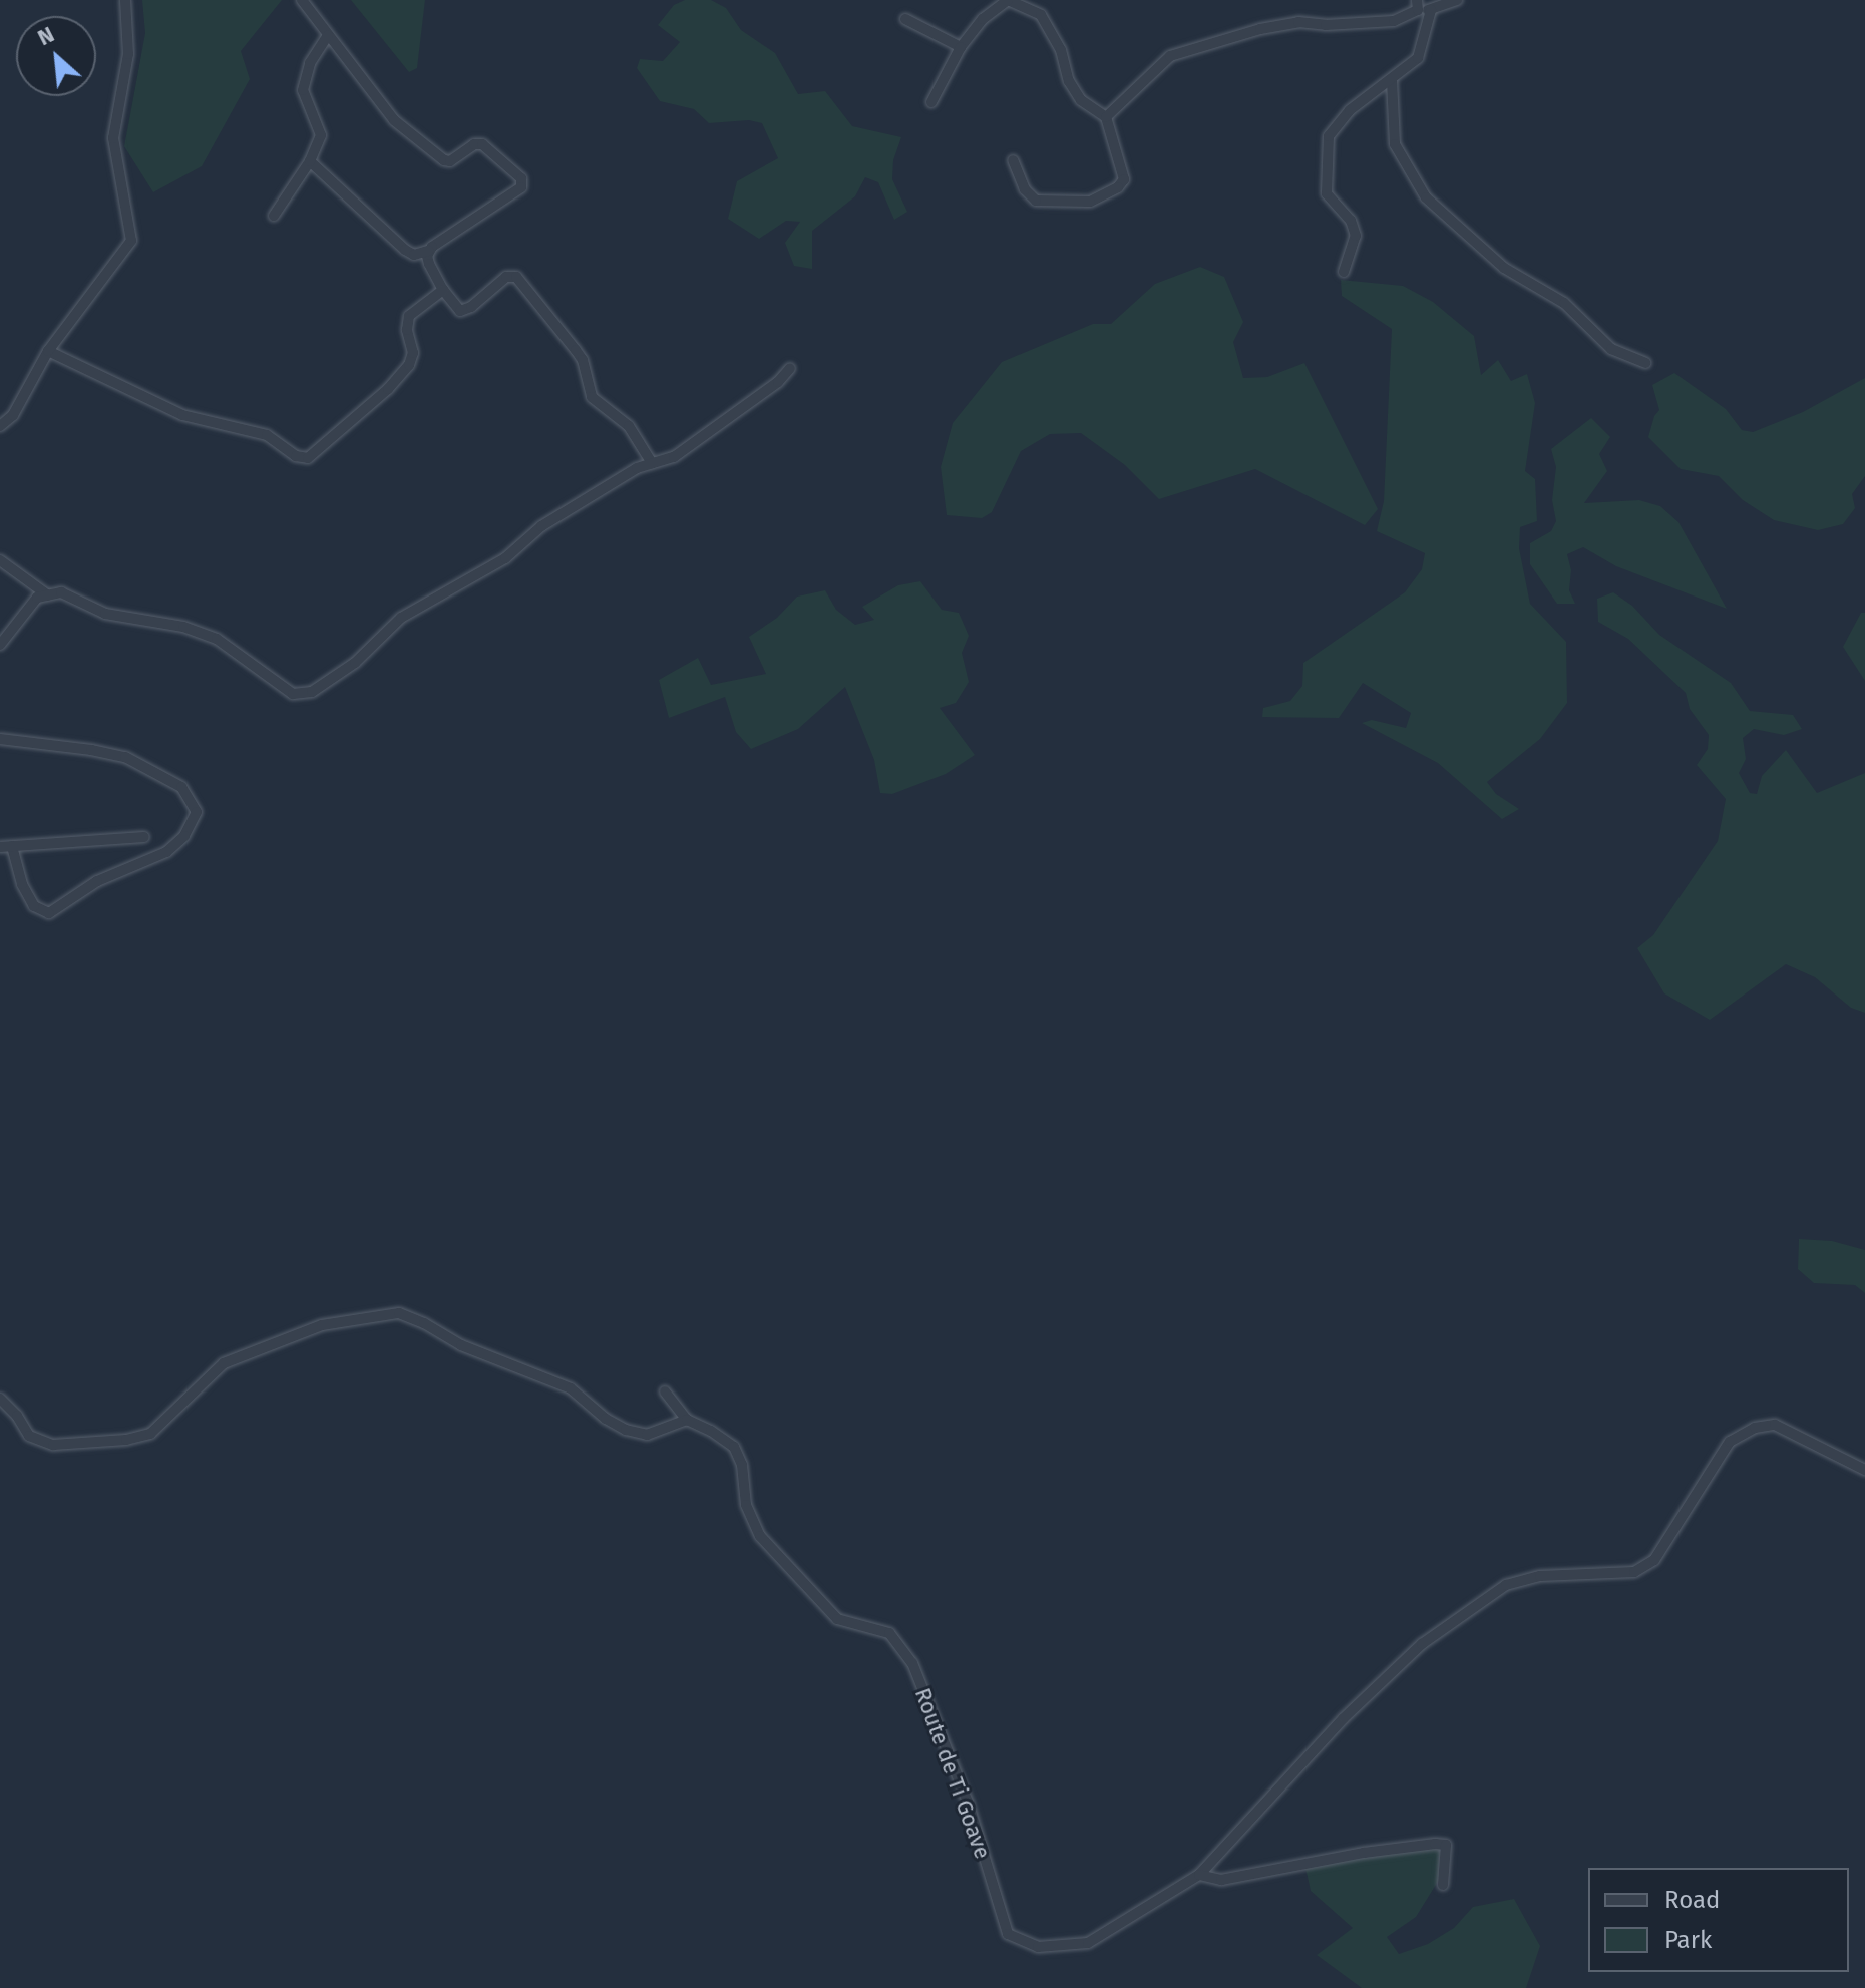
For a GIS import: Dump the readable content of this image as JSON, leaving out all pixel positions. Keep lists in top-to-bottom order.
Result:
{
  "streets": {
    "street": ["Route de Ti Goave"]
  },
  "legend": ["Road", "Park"],
  "north": "top left"
}
